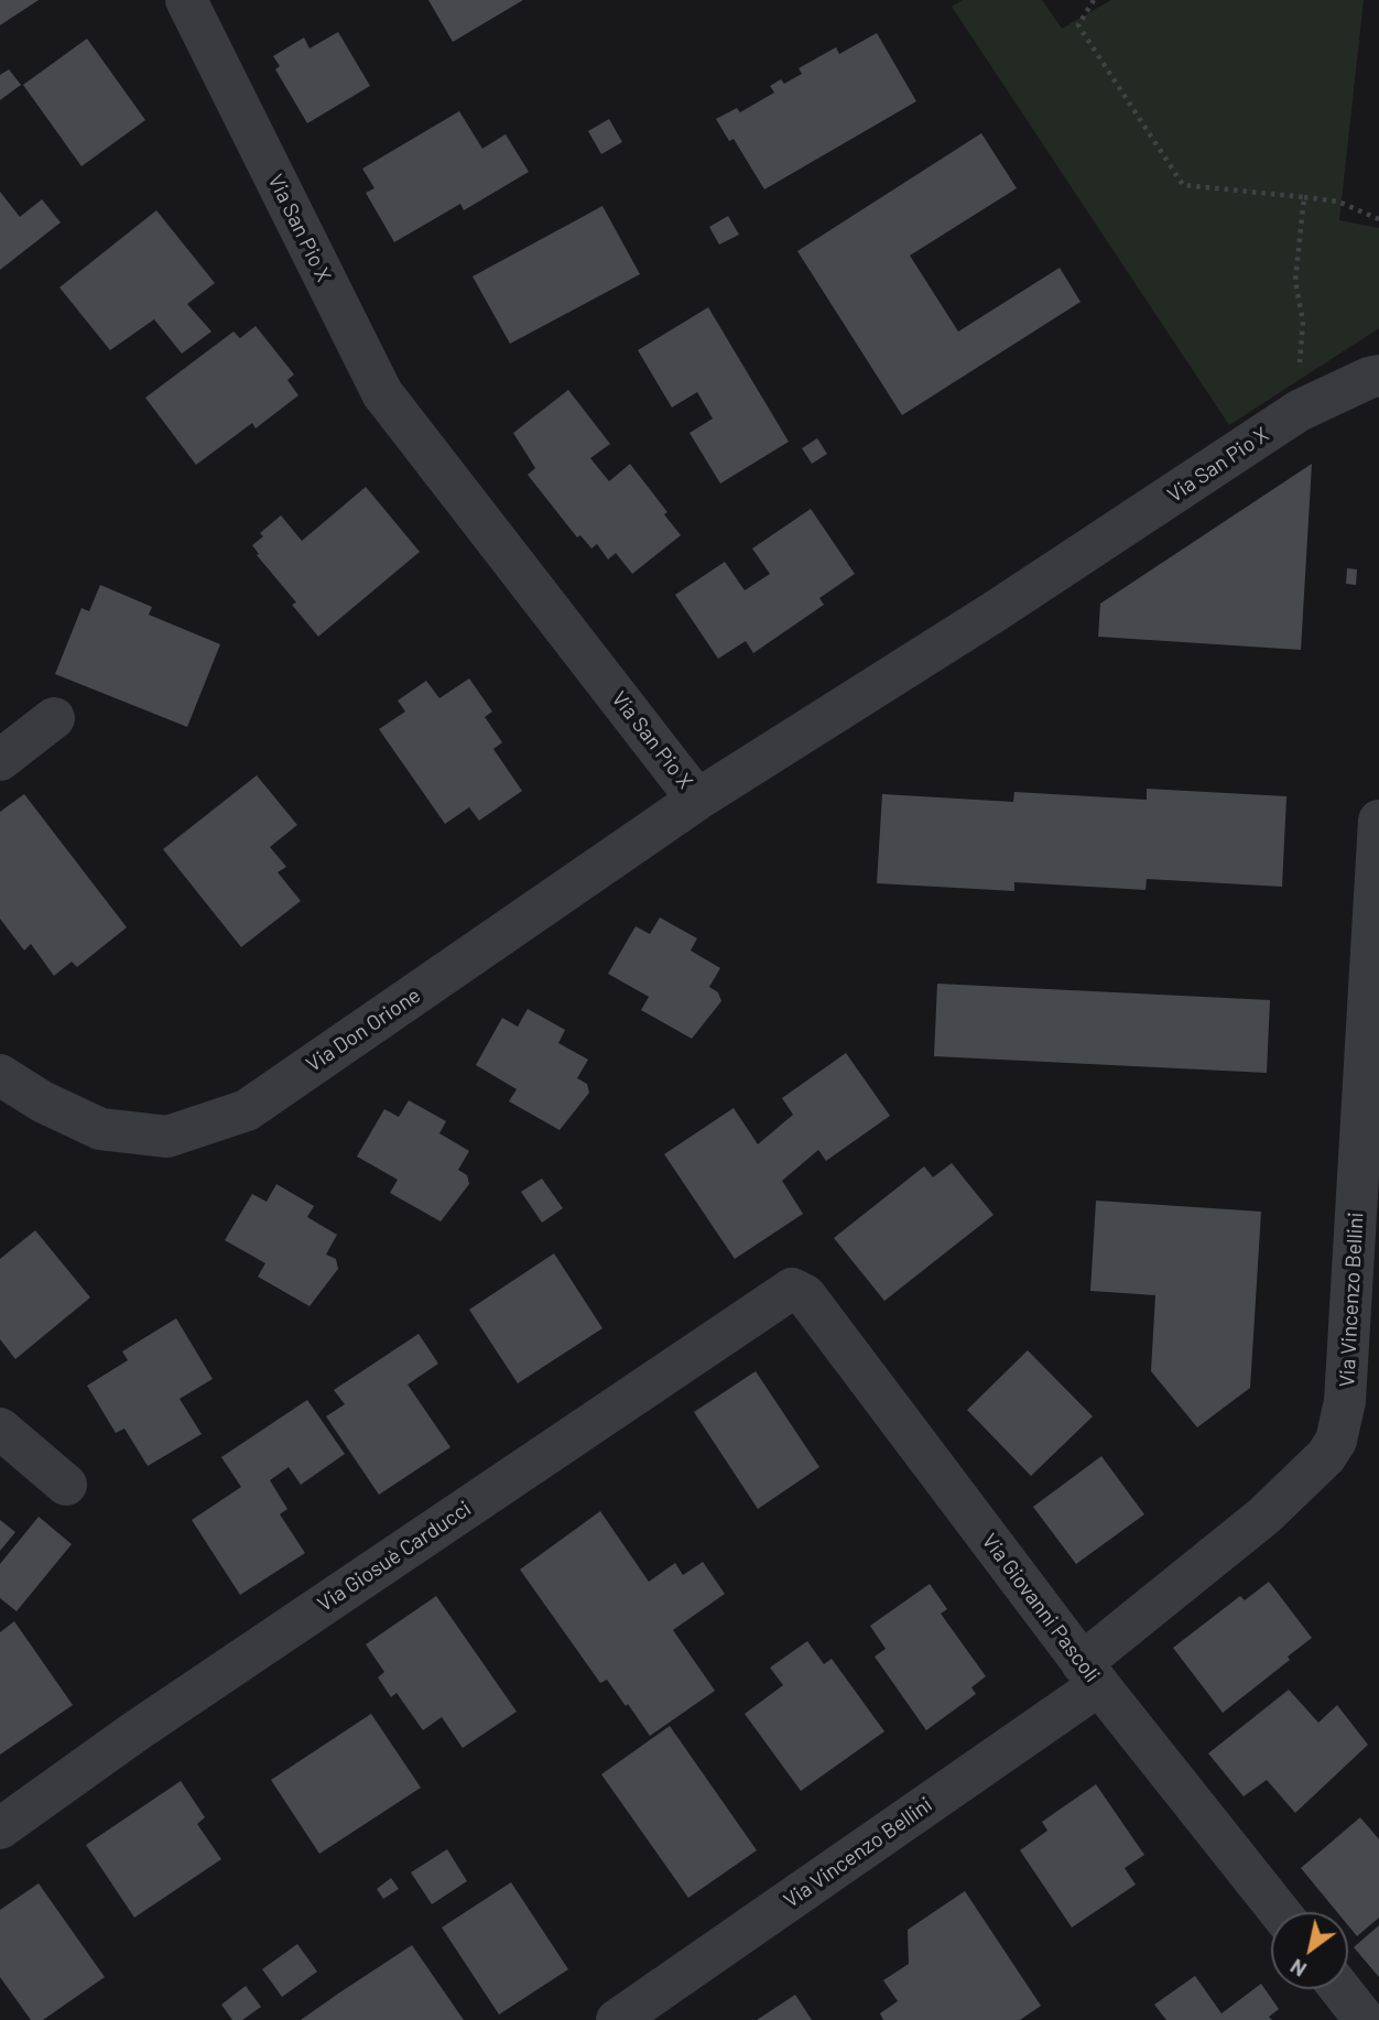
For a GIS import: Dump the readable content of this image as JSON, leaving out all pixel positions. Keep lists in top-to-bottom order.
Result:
{
  "streets": {
    "street": [
      "Via San Pio X",
      "Via Don Orione",
      "Via Vincenzo Bellini",
      "Via Giosuè Carducci",
      "Via Giovanni Pascoli"
    ]
  },
  "crossings": [
    ["Via San Pio X", "Via Don Orione"],
    ["Via Vincenzo Bellini", "Via Giovanni Pascoli"],
    ["Via Giosuè Carducci", "Via Giovanni Pascoli"]
  ],
  "north": "bottom left"
}
